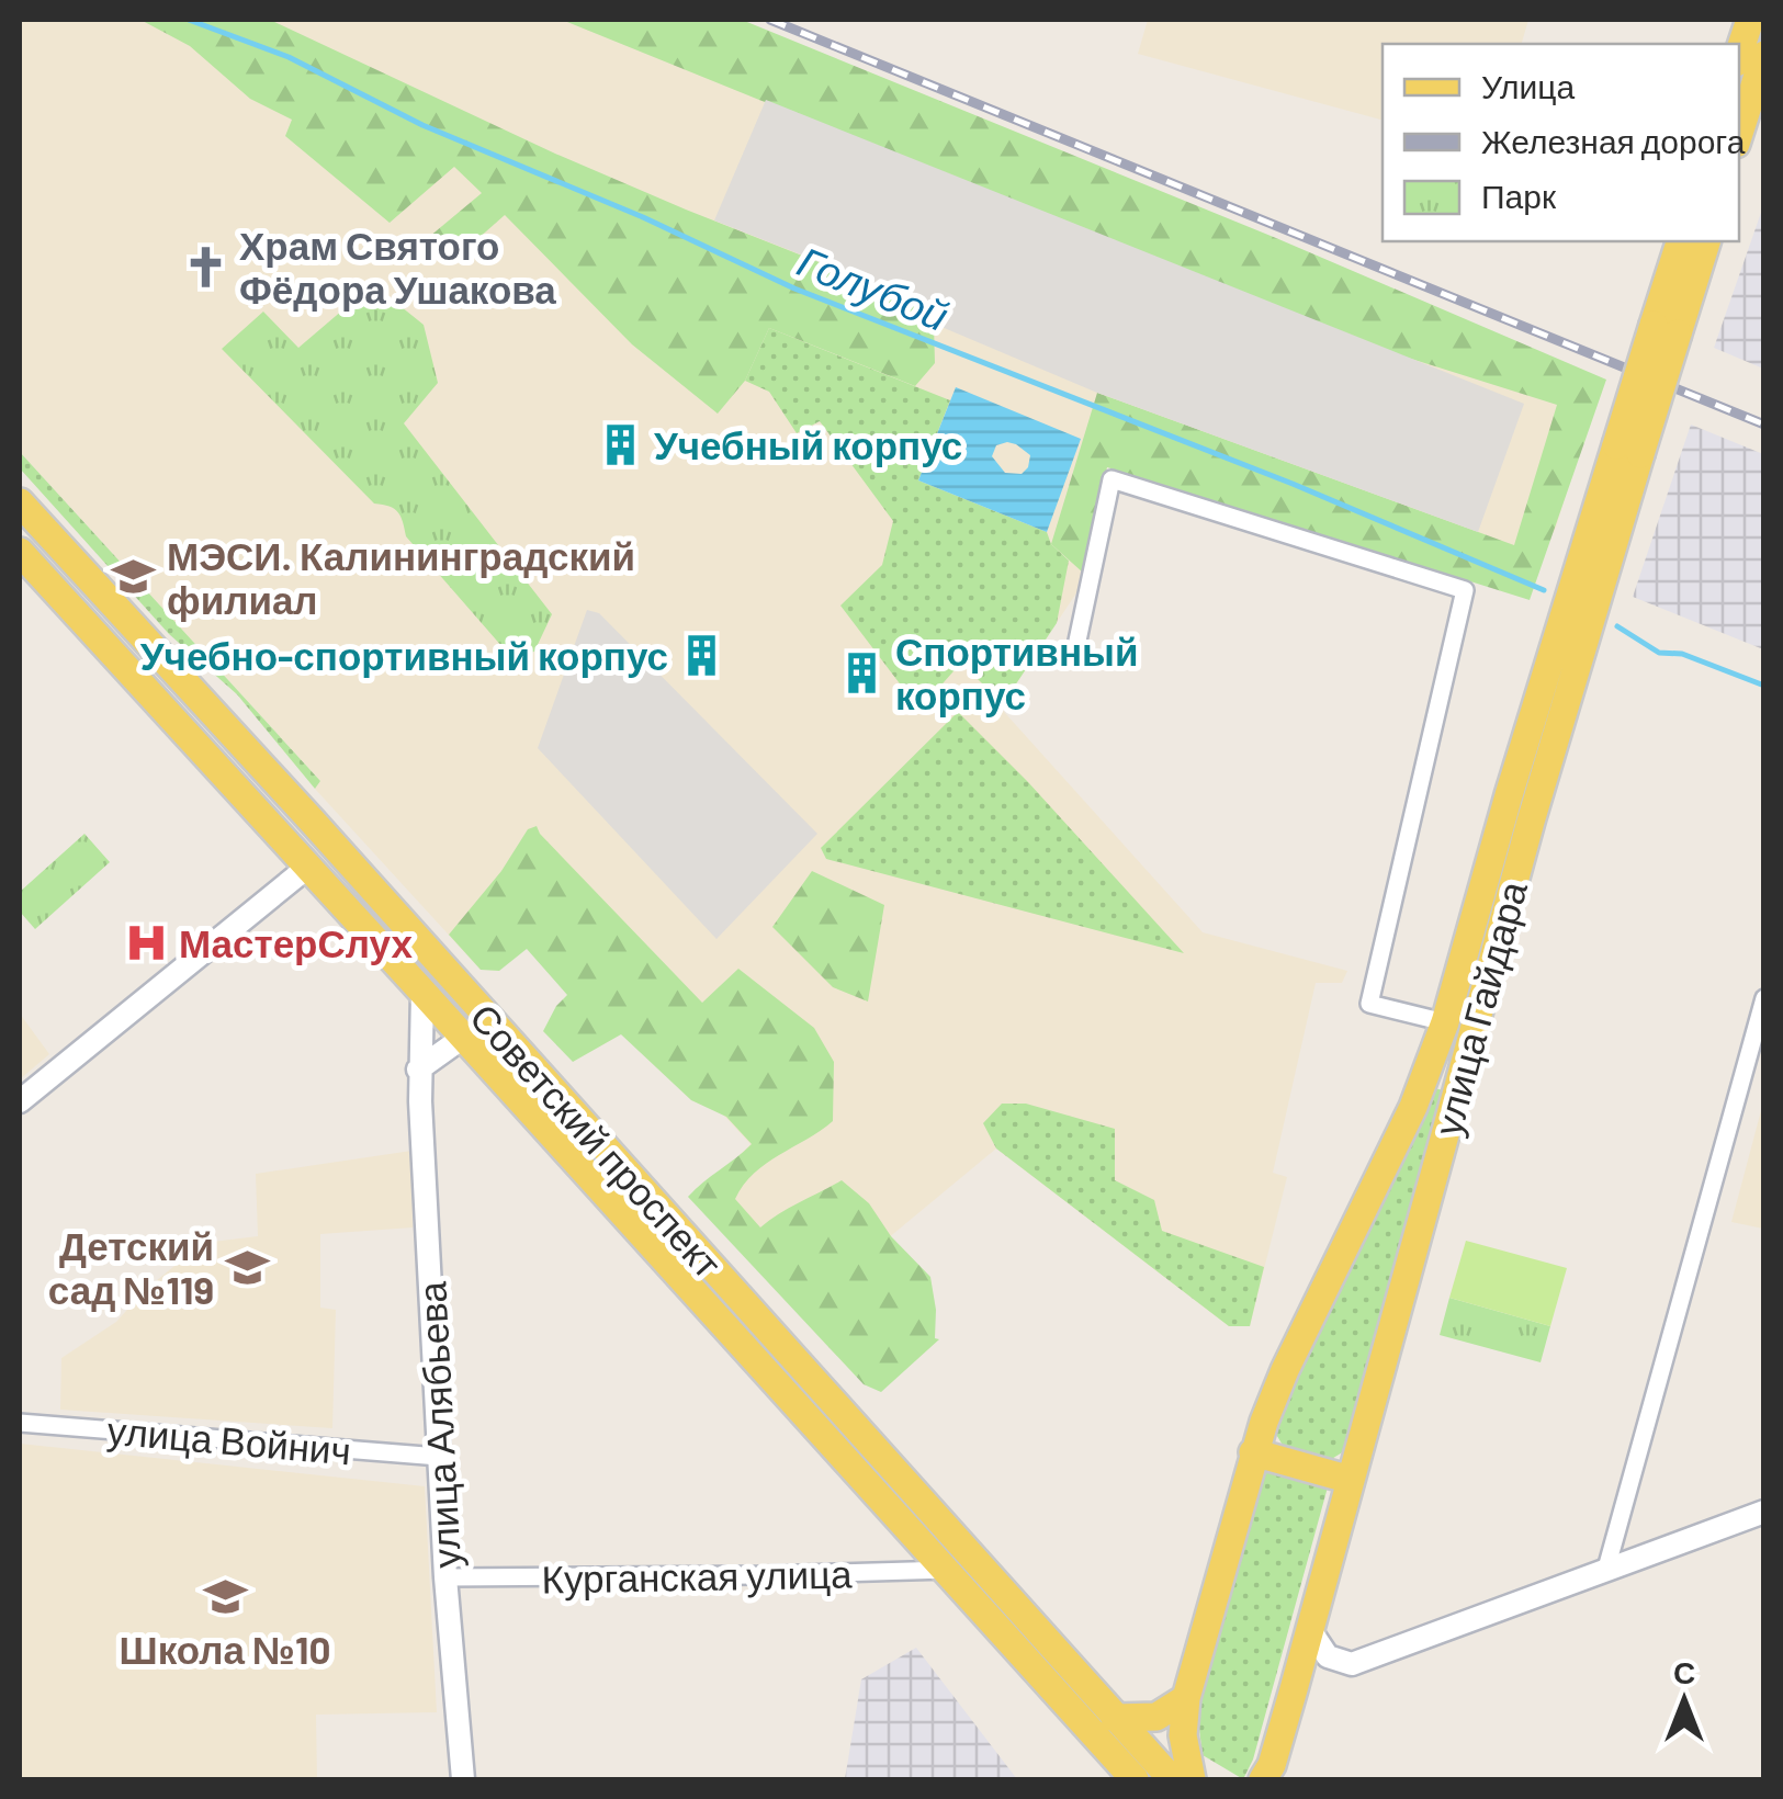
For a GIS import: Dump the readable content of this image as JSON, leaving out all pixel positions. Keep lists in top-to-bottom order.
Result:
{
  "streets": {
    "main road": ["улица Гайдара", "Советский проспект"],
    "street": ["улица Алябьева", "улица Войнич", "Курганская улица"]
  },
  "crossings": [
    ["Советский проспект", "улица Алябьева"],
    ["Советский проспект", "Курганская улица"],
    ["улица Алябьева", "улица Войнич"],
    ["улица Алябьева", "Курганская улица"]
  ],
  "water": ["Голубой"],
  "places": {
    "church": ["Храм Святого Фёдора Ушакова"],
    "building": ["Учебный корпус", "Учебно-спортивный корпус", "Спортивный корпус"],
    "school or university": ["МЭСИ. Калининградский филиал", "Детский сад №119", "Школа №10"],
    "hospital": ["МастерСлух"]
  },
  "legend": ["Улица", "Железная дорога", "Парк"],
  "north": "top"
}
